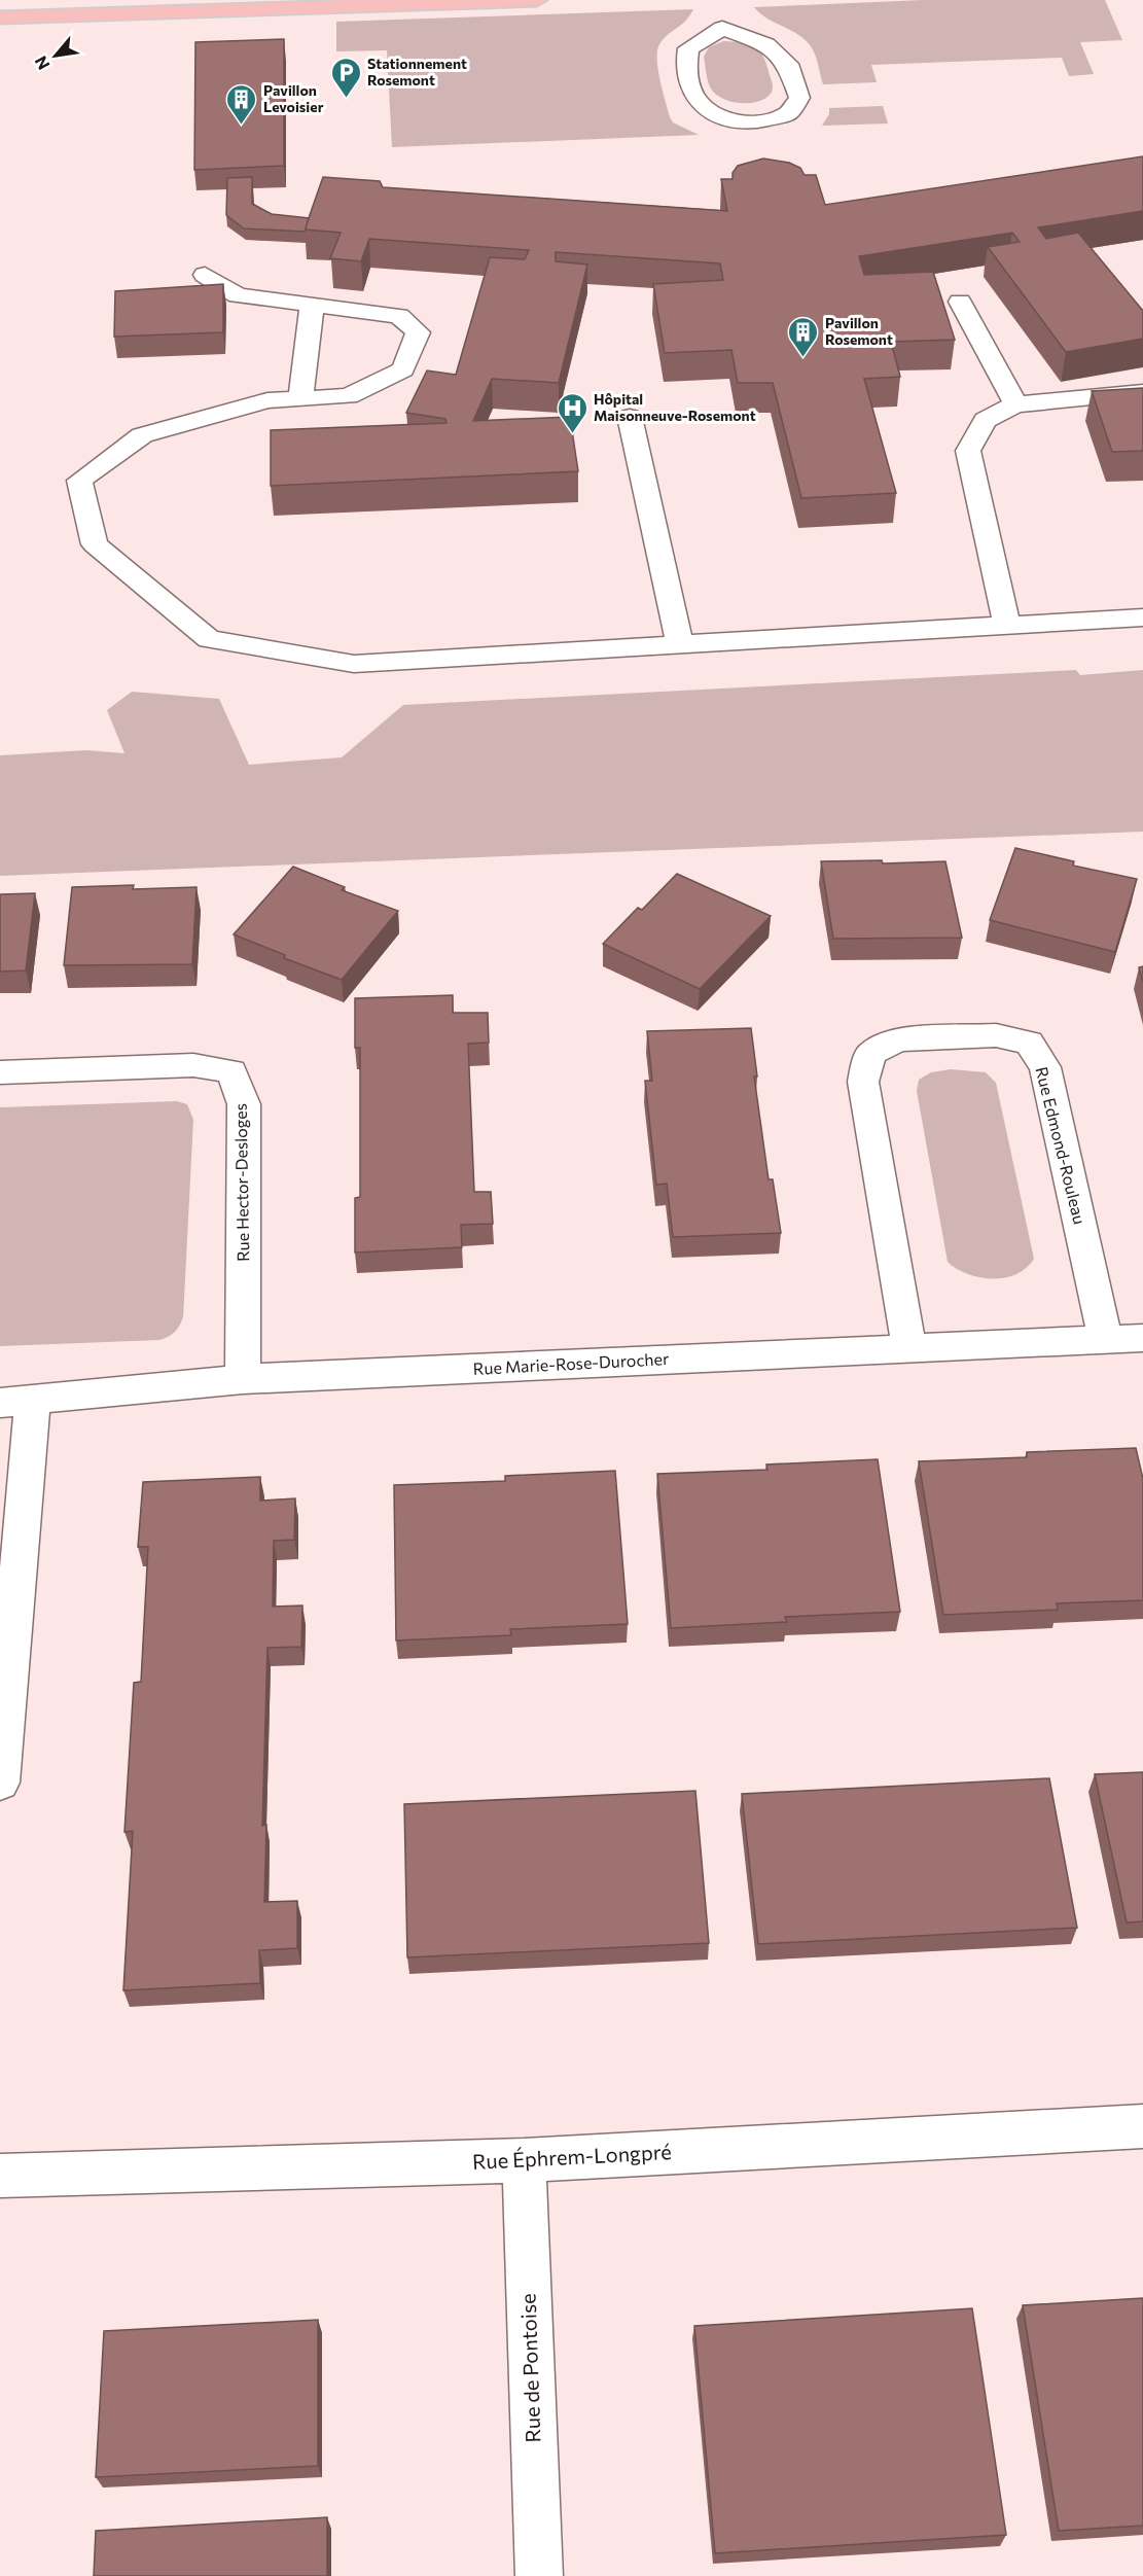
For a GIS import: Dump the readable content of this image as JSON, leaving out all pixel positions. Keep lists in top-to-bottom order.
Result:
{
  "streets": {
    "street": [
      "Rue Edmond-Rouleau",
      "Rue Hector-Desloges",
      "Rue Marie-Rose-Durocher",
      "Rue Éphrem-Longpré",
      "Rue de Pontoise"
    ]
  },
  "crossings": [
    ["Rue Edmond-Rouleau", "Rue Marie-Rose-Durocher"],
    ["Rue Hector-Desloges", "Rue Marie-Rose-Durocher"],
    ["Rue Éphrem-Longpré", "Rue de Pontoise"]
  ],
  "places": {
    "parking": ["Stationnement Rosemont"],
    "building": ["Pavillon Levoisier", "Pavillon Rosemont"],
    "hospital": ["Hôpital Maisonneuve-Rosemont"]
  },
  "north": "bottom left"
}
